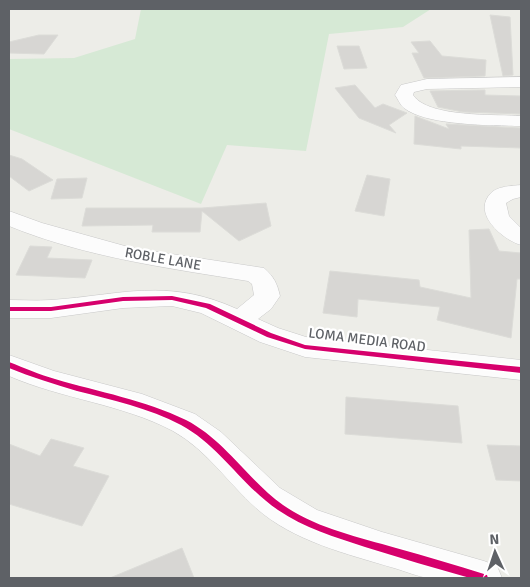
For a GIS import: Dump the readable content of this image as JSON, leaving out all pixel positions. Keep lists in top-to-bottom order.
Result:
{
  "streets": {
    "street": ["ROBLE LANE", "LOMA MEDIA ROAD"]
  },
  "crossings": [
    ["ROBLE LANE", "LOMA MEDIA ROAD"]
  ],
  "north": "top"
}
